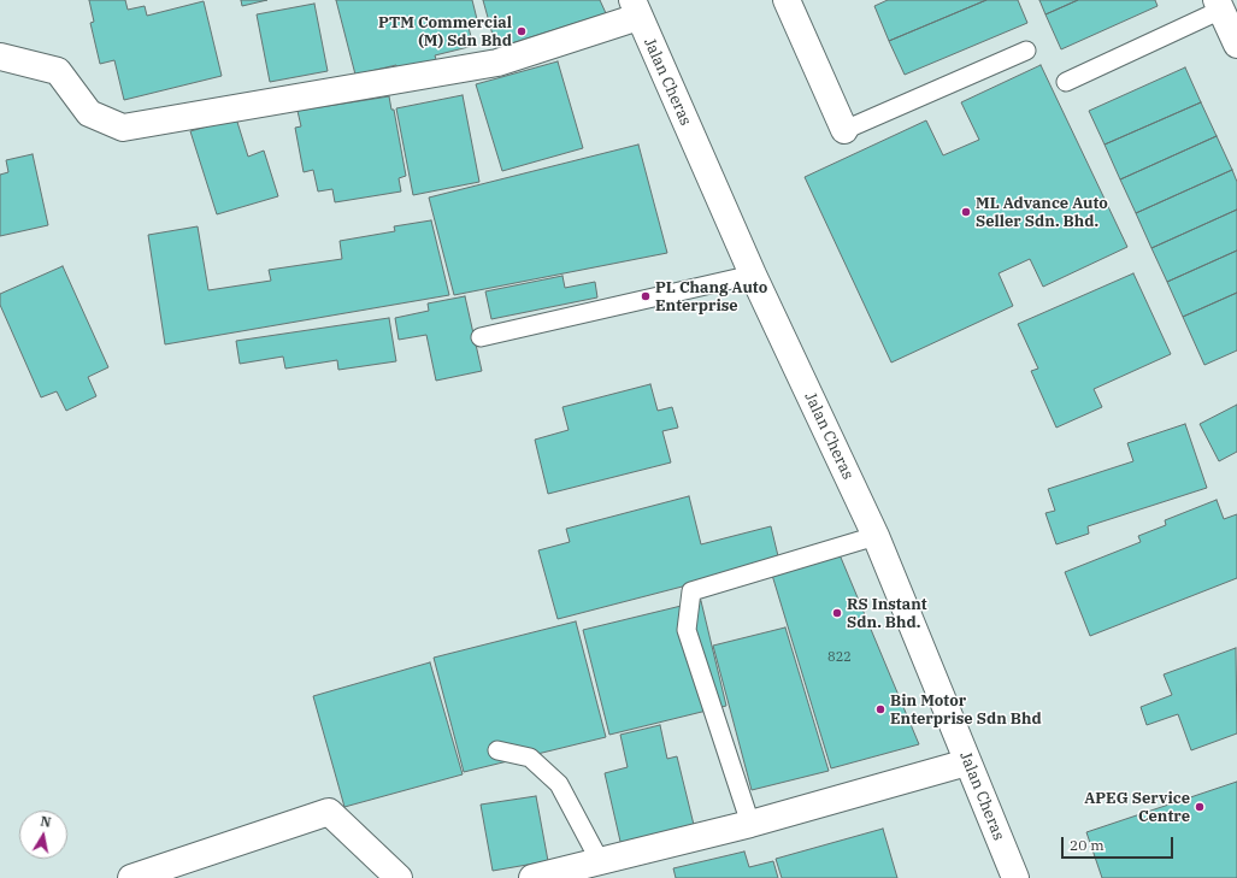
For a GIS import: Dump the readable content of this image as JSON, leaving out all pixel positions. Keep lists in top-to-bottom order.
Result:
{
  "streets": {
    "street": ["Jalan Cheras"]
  },
  "places": [
    "PTM Commercial (M) Sdn Bhd",
    "ML Advance Auto Seller Sdn. Bhd.",
    "PL Chang Auto Enterprise",
    "RS Instant Sdn. Bhd.",
    "Bin Motor Enterprise Sdn Bhd",
    "APEG Service Centre"
  ],
  "house_numbers": ["822"],
  "scale_bar": "20 m",
  "north": "top"
}
